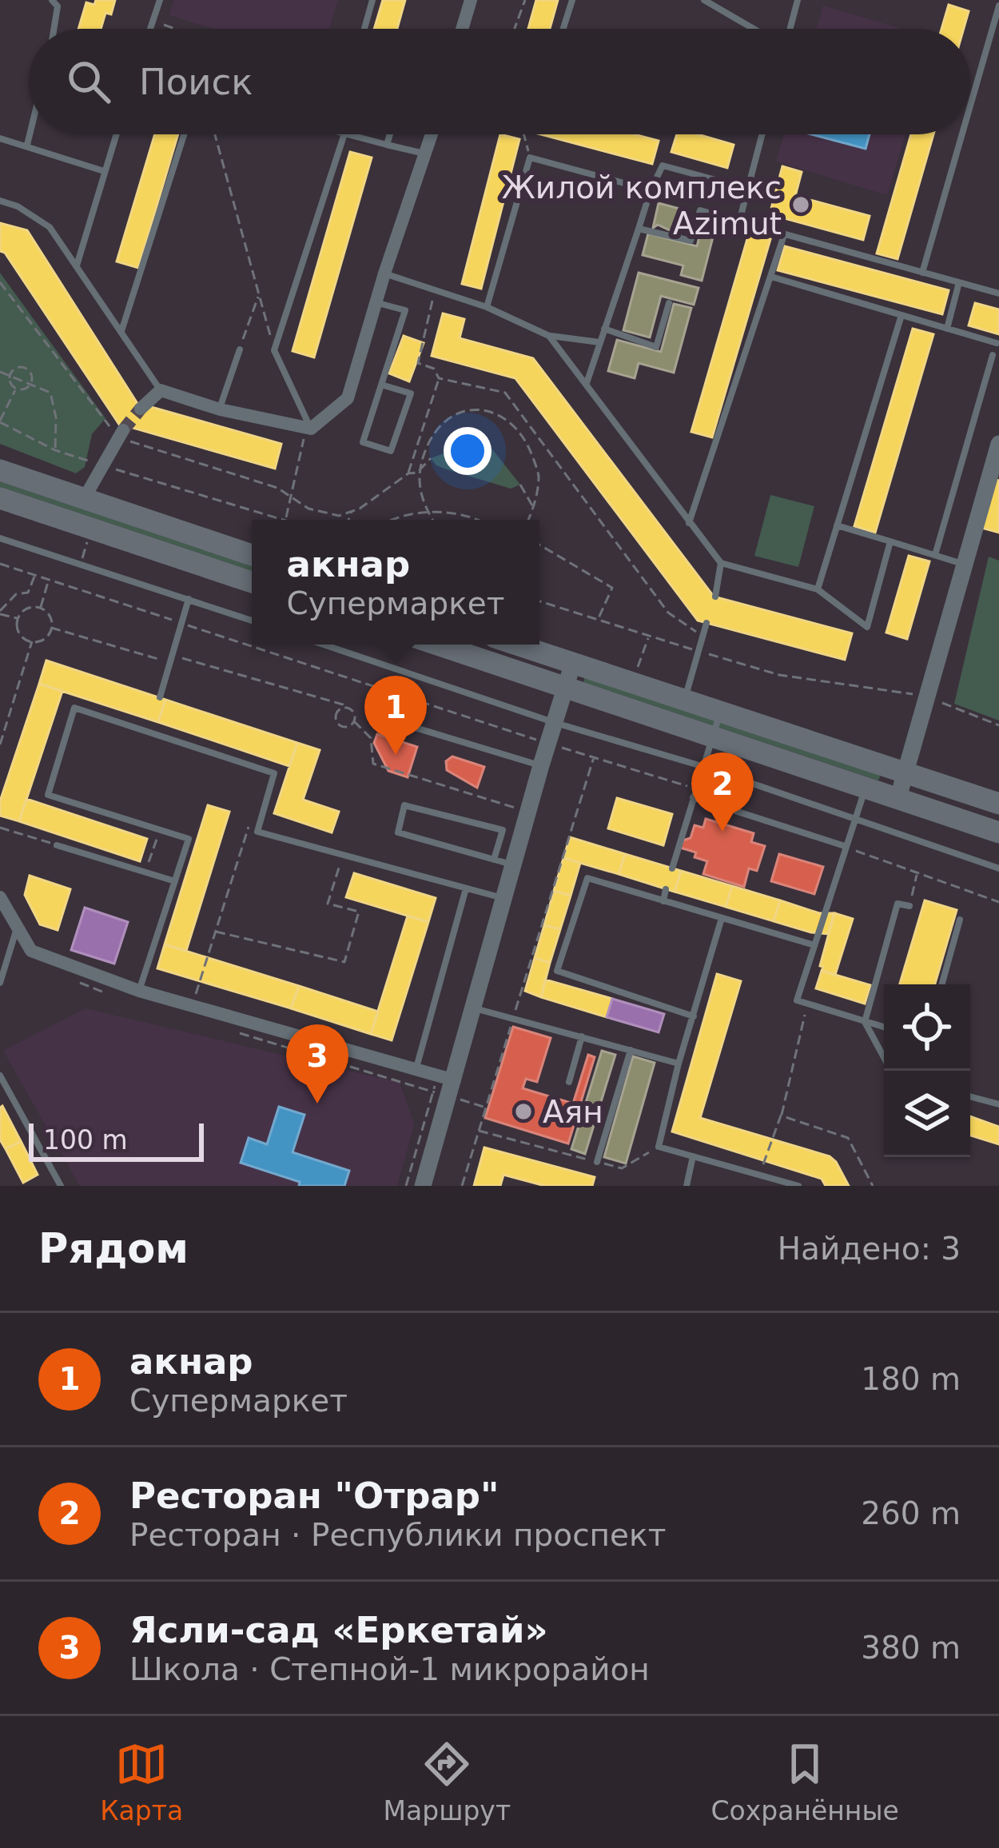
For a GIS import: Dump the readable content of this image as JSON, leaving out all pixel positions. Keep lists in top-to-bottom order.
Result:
{
  "places": ["Жилой комплекс Azimut", "Аян"],
  "scale_bar": "100 m",
  "page": {
    "search": "Поиск",
    "popup": ["акнар", "Супермаркет"],
    "pins": ["1", "2", "3"],
    "scale": "100 m",
    "heading": ["Рядом", "Найдено: 3"],
    "list": [
      {
        "mark": "1",
        "name": "акнар",
        "note": "Супермаркет",
        "value": "180 m"
      },
      {
        "mark": "2",
        "name": "Ресторан \"Отрар\"",
        "note": "Ресторан · Республики проспект",
        "value": "260 m"
      },
      {
        "mark": "3",
        "name": "Ясли-сад «Еркетай»",
        "note": "Школа · Степной-1 микрорайон",
        "value": "380 m"
      }
    ],
    "nav": ["Карта", "Маршрут", "Сохранённые"]
  }
}
